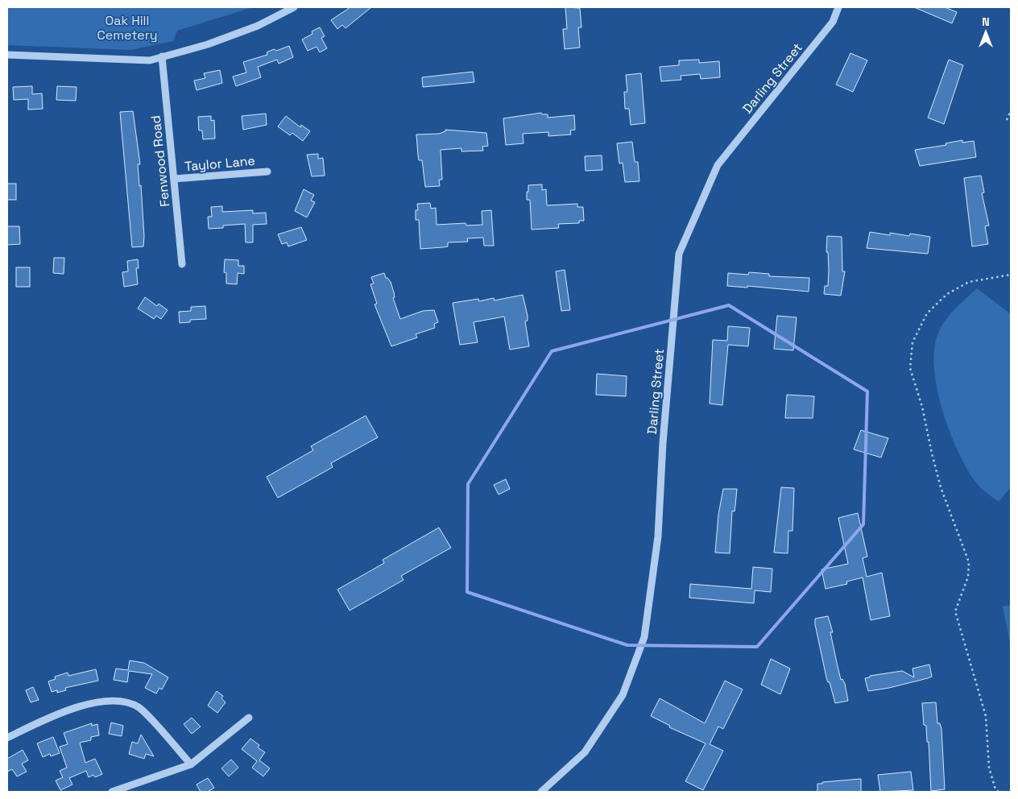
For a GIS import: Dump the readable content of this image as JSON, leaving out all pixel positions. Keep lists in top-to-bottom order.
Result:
{
  "streets": {
    "street": ["Darling Street", "Fenwood Road", "Taylor Lane"]
  },
  "crossings": [
    ["Fenwood Road", "Taylor Lane"]
  ],
  "parks": ["Oak Hill Cemetery"],
  "north": "top"
}
